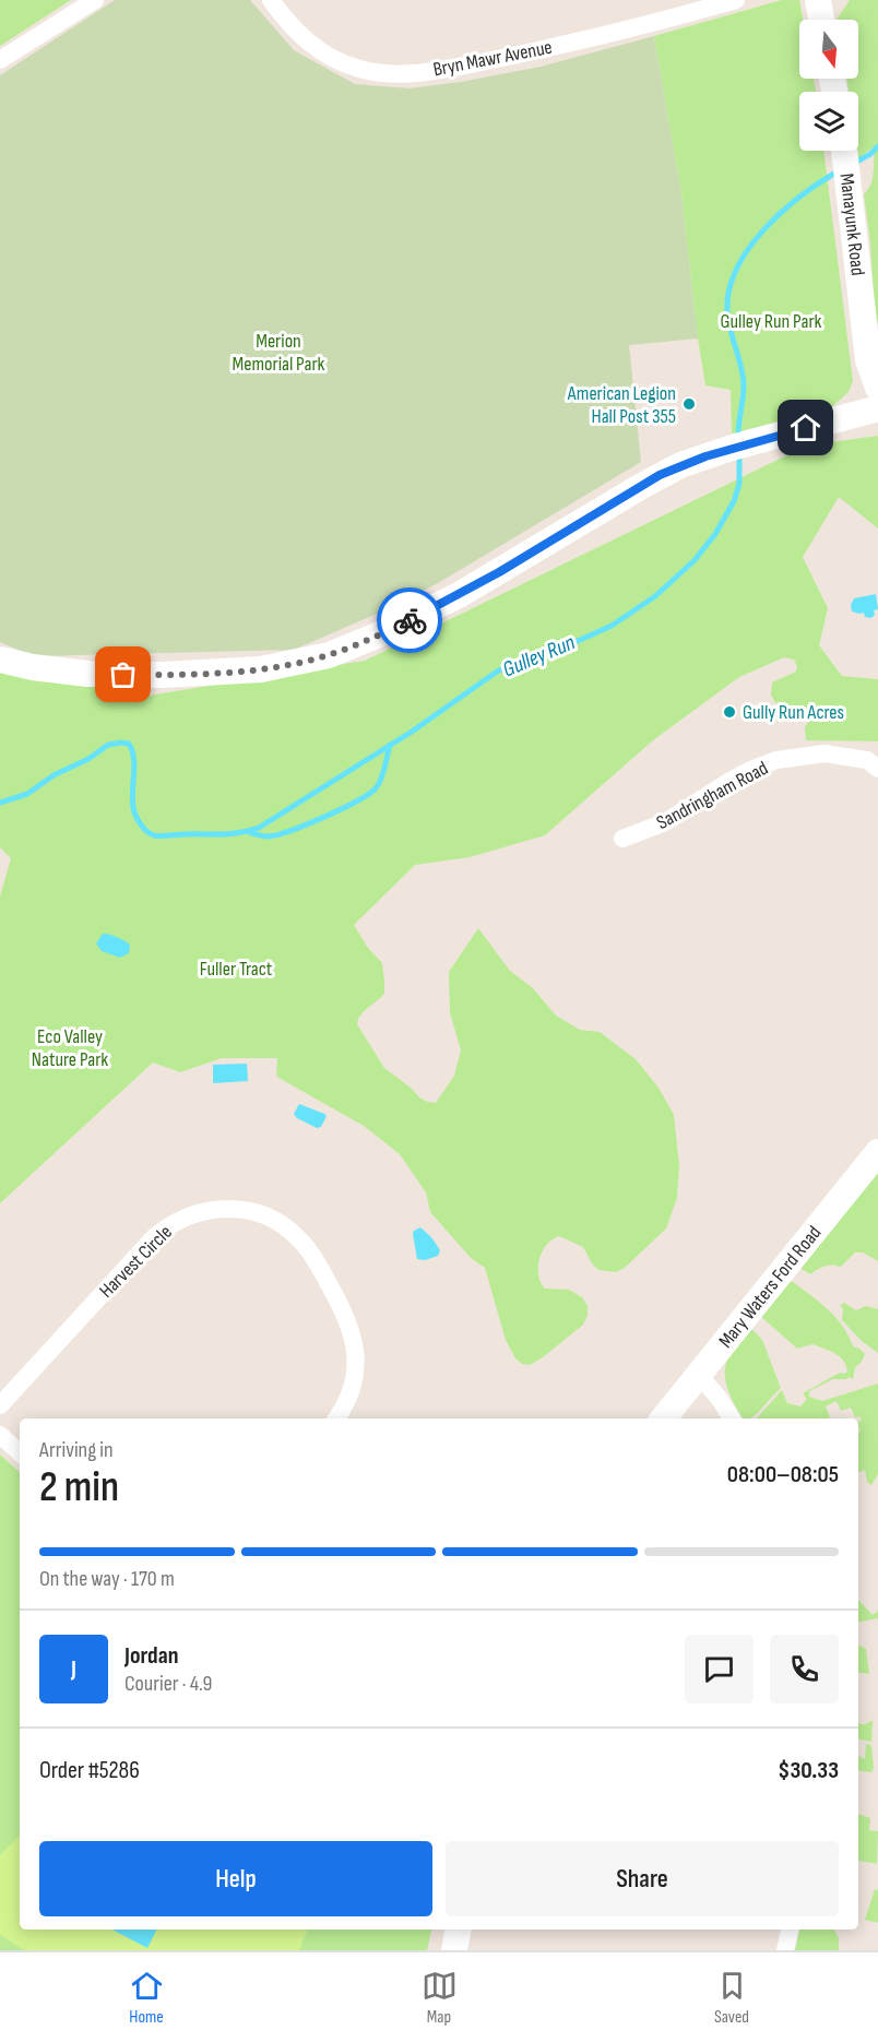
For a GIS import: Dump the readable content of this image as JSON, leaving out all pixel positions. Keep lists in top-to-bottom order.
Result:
{
  "streets": {
    "main road": ["Manayunk Road", "Mary Waters Ford Road"],
    "street": ["Bryn Mawr Avenue", "Sandringham Road", "Harvest Circle"]
  },
  "water": ["Gulley Run"],
  "parks": [
    "Gulley Run Park",
    "Merion Memorial Park",
    "Fuller Tract",
    "Eco Valley Nature Park"
  ],
  "places": ["American Legion Hall Post 355", "Gully Run Acres"],
  "north": "bottom",
  "page": {
    "heading": ["2 min", "Arriving in", "08:00–08:05"],
    "panel": [
      "Jordan",
      "Courier · 4.9",
      "Order #5286",
      "$30.33"
    ],
    "bar": "On the way · 170 m",
    "round": "J",
    "buttons": ["Help", "Share"],
    "tabs": ["Home", "Map", "Saved"]
  }
}
